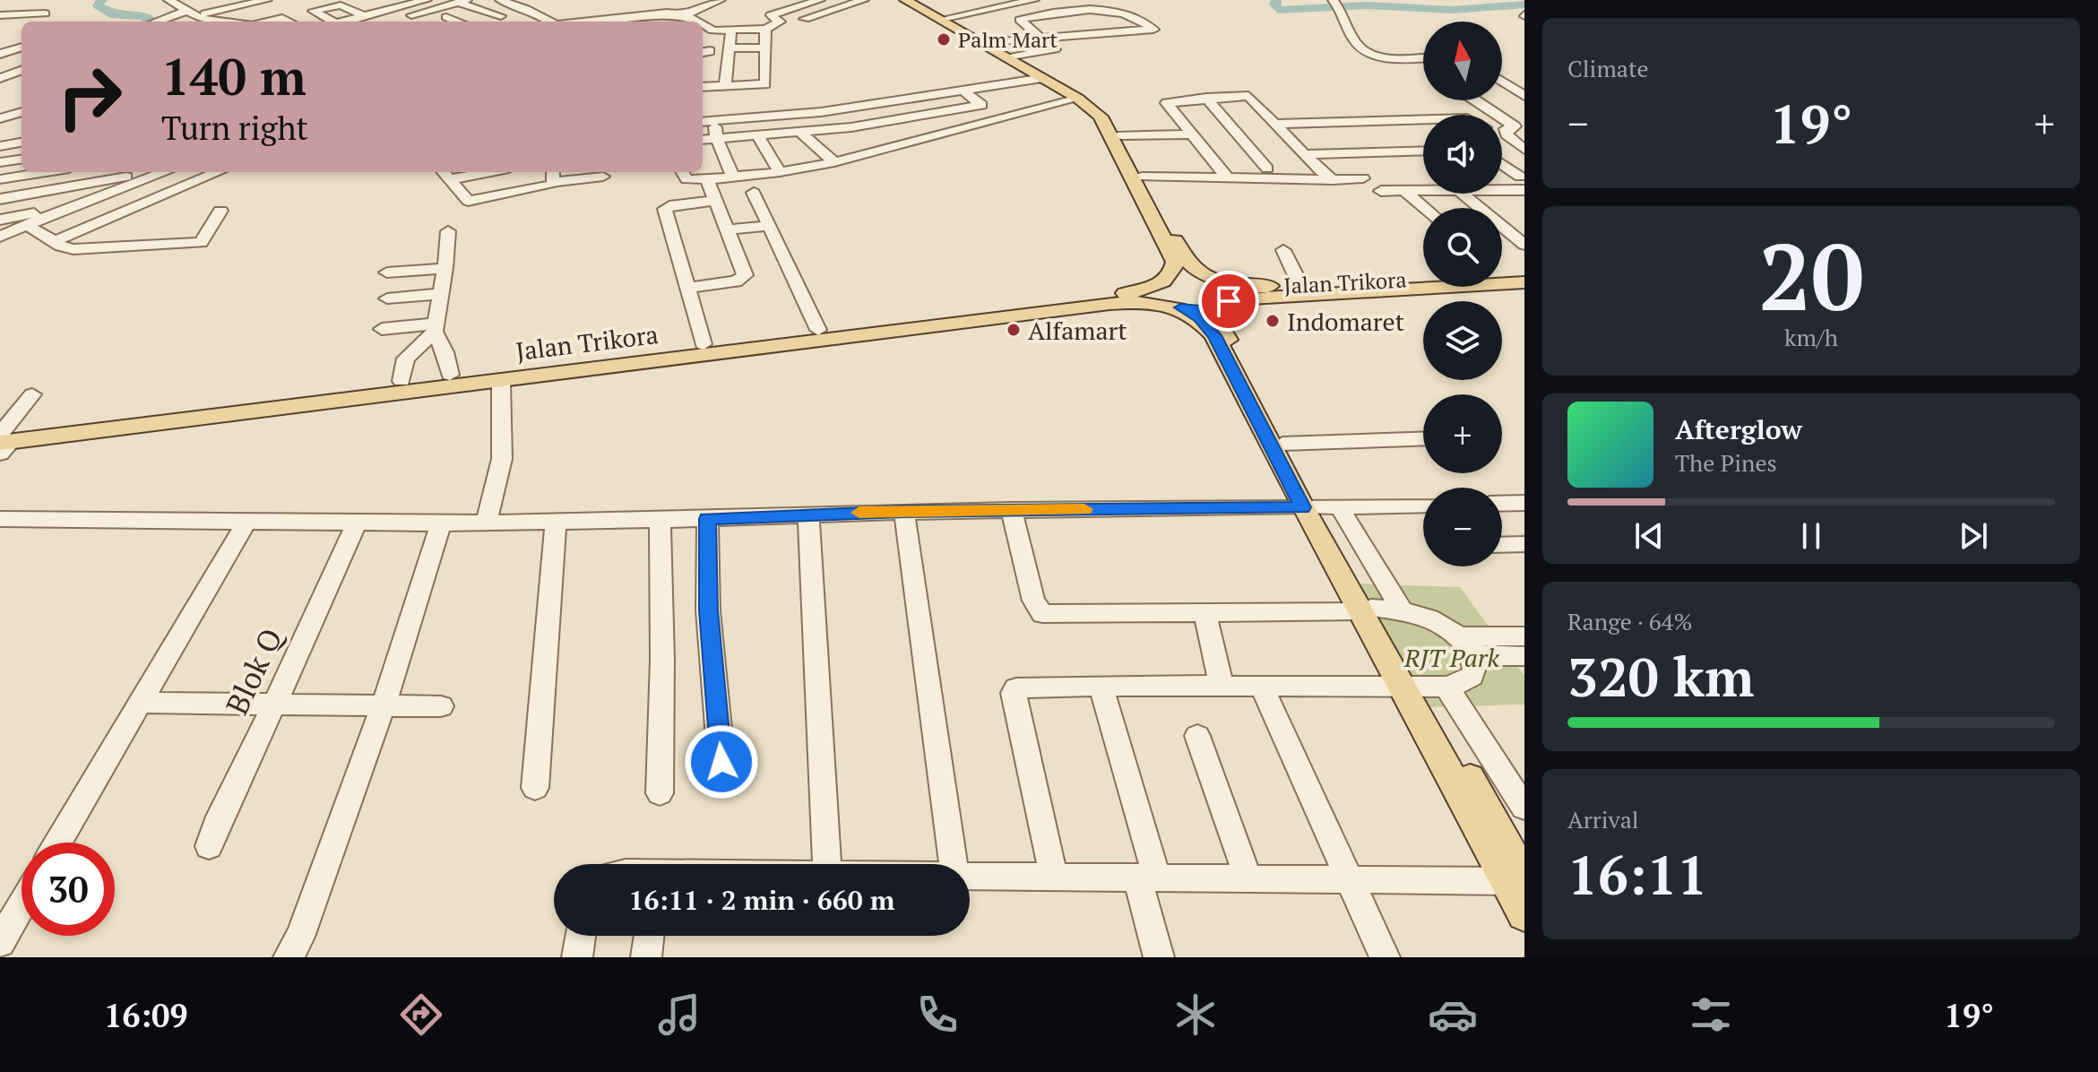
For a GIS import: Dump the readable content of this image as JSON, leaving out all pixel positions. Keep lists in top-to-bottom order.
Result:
{
  "streets": {
    "main road": ["Jalan Trikora"],
    "street": ["Blok Q"]
  },
  "parks": ["RJT Park"],
  "places": ["Palm Mart", "Indomaret", "Alfamart"],
  "north": "top",
  "page": {
    "tile": [
      "Climate",
      ["20", "km/h"],
      ["Range · 64%", "320 km"],
      ["Arrival", "16:11"]
    ],
    "map_buttons": ["+", "−"],
    "turn": ["140 m", "Turn right"],
    "heat": ["−", "19°", "+"],
    "song": ["Afterglow", "The Pines"],
    "limit": "30",
    "trip": "16:11 · 2 min · 660 m",
    "tabs": ["16:09", "19°"]
  }
}
